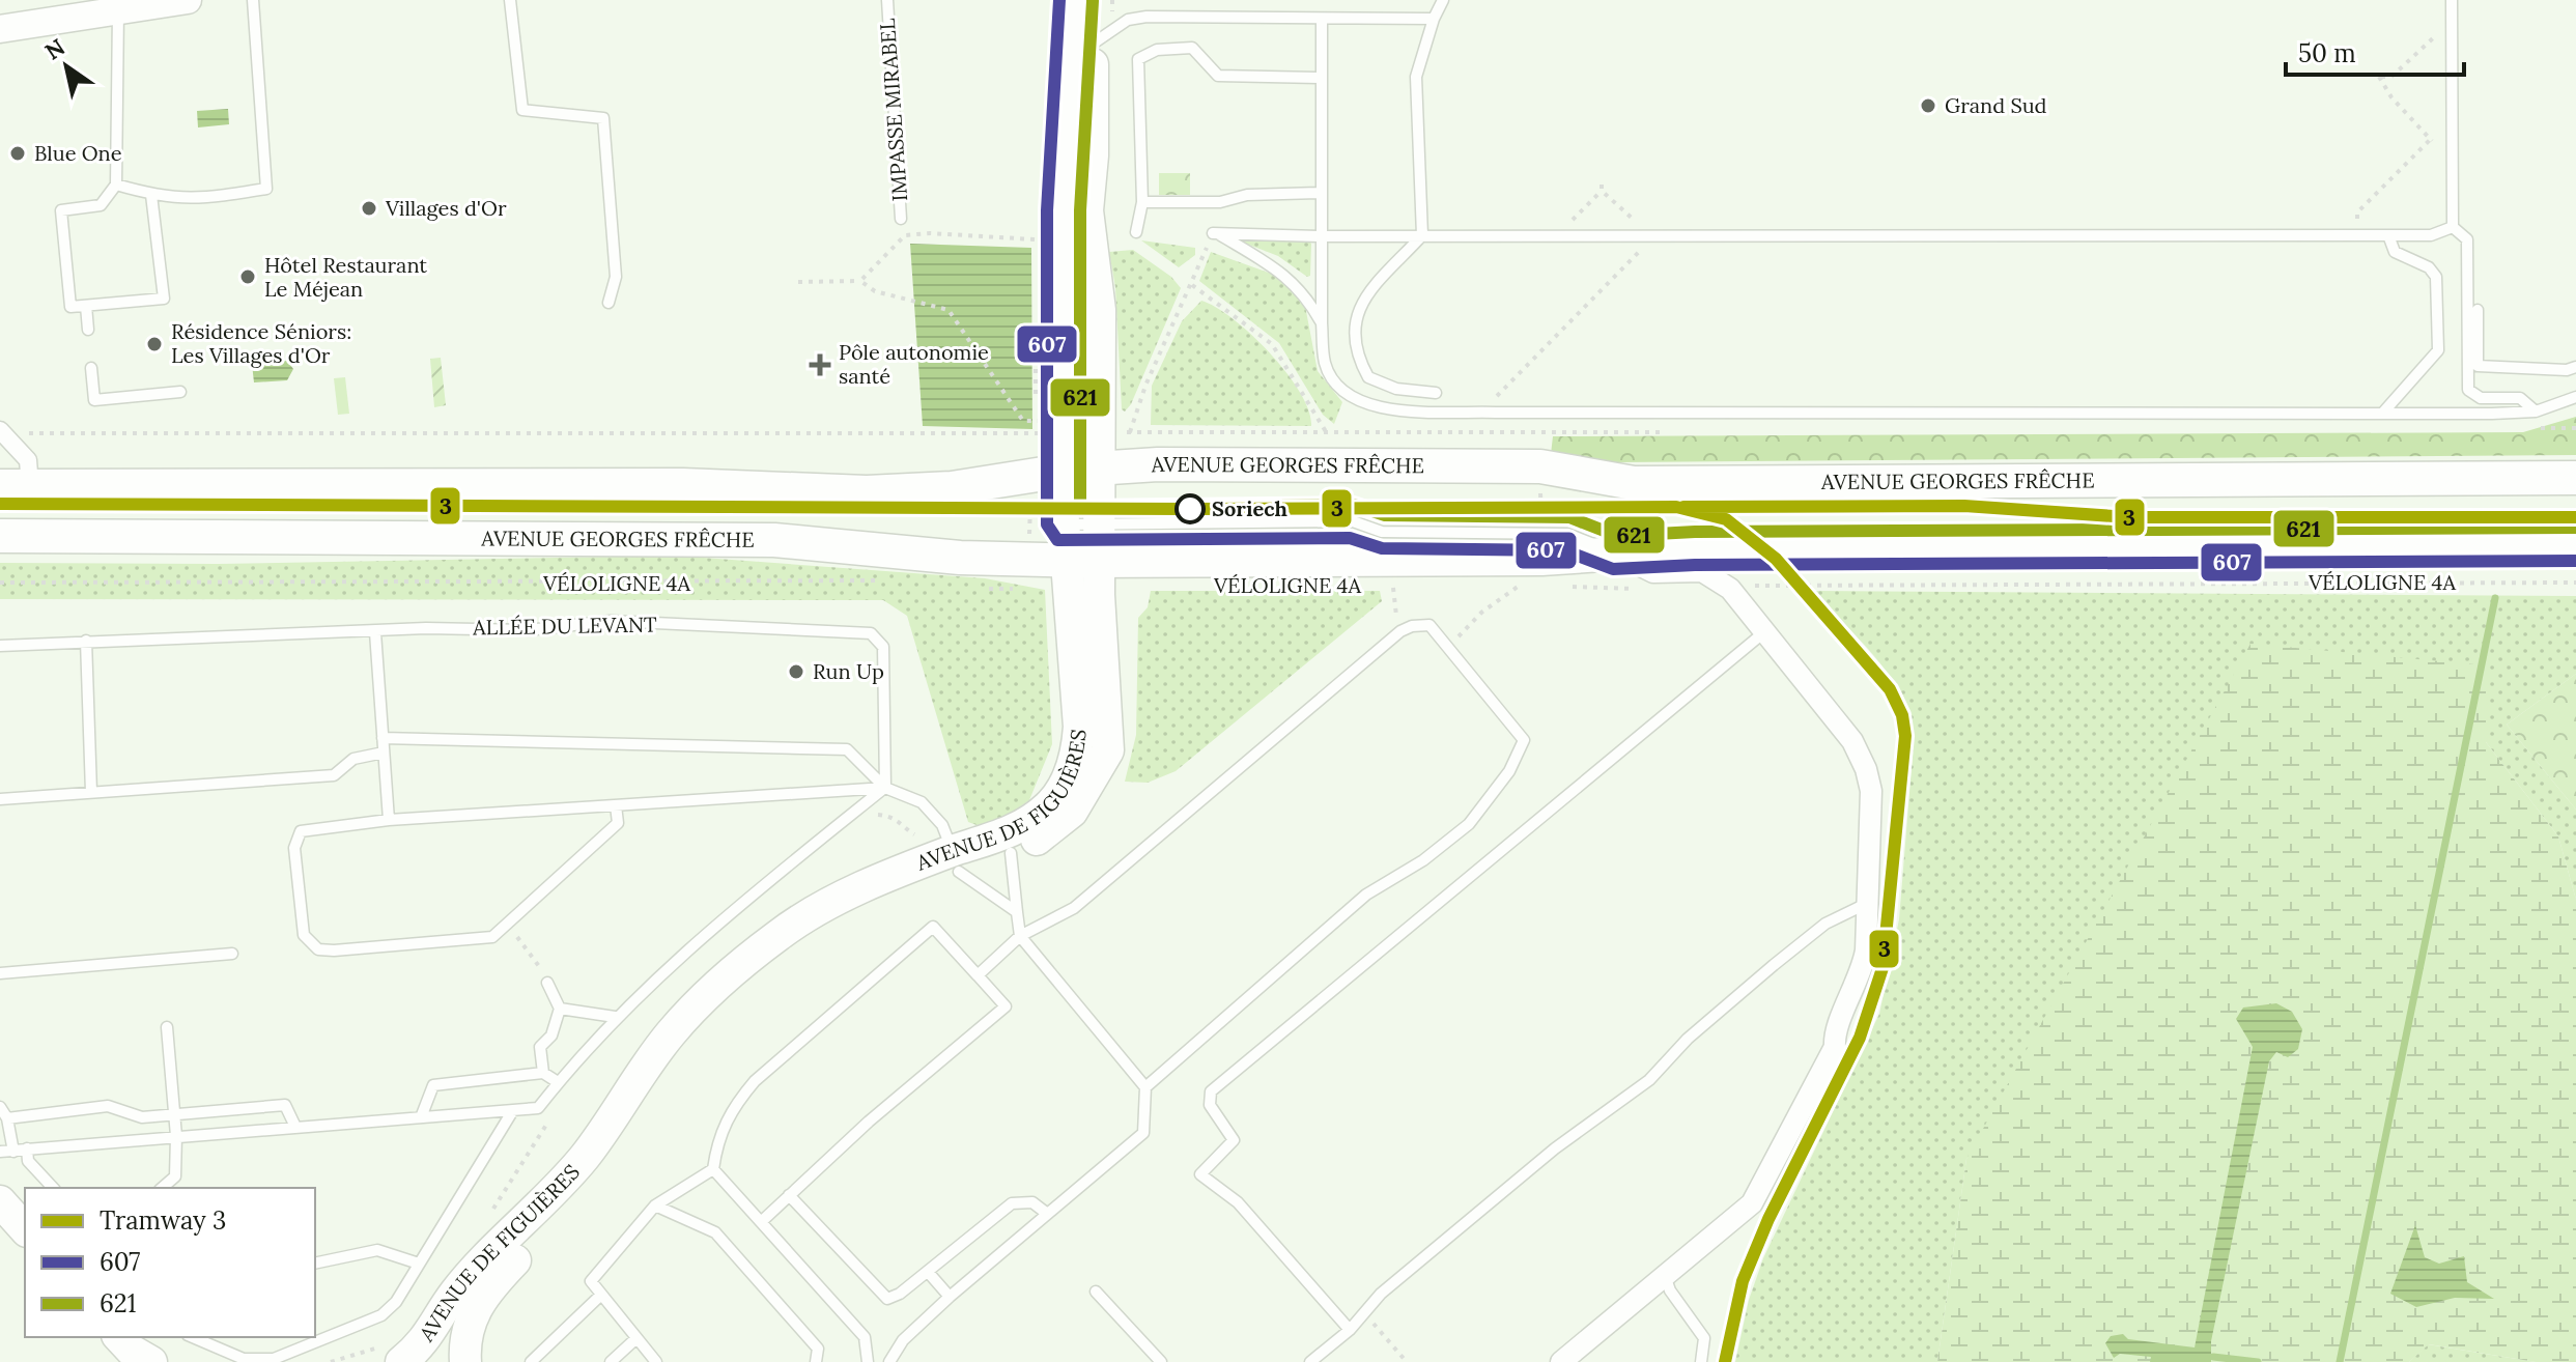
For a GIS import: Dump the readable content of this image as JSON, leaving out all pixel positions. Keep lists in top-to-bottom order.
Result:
{
  "streets": {
    "main road": ["AVENUE GEORGES FRÊCHE", "AVENUE DE FIGUIÈRES"],
    "lane": ["IMPASSE MIRABEL", "ALLÉE DU LEVANT"],
    "path": ["VÉLOLIGNE 4A"]
  },
  "crossings": [
    ["AVENUE GEORGES FRÊCHE", "AVENUE DE FIGUIÈRES"]
  ],
  "places": {
    "other": [
      "Grand Sud",
      "Blue One",
      "Villages d'Or",
      "Hôtel Restaurant Le Méjean",
      "Résidence Séniors: Les Villages d'Or",
      "Soriech",
      "Run Up"
    ],
    "health": ["Pôle autonomie santé"]
  },
  "lines": ["transit line 607", "transit line 621", "tram line 3"],
  "legend": ["Tramway 3", "607", "621"],
  "scale_bar": "50 m",
  "north": "top left"
}
